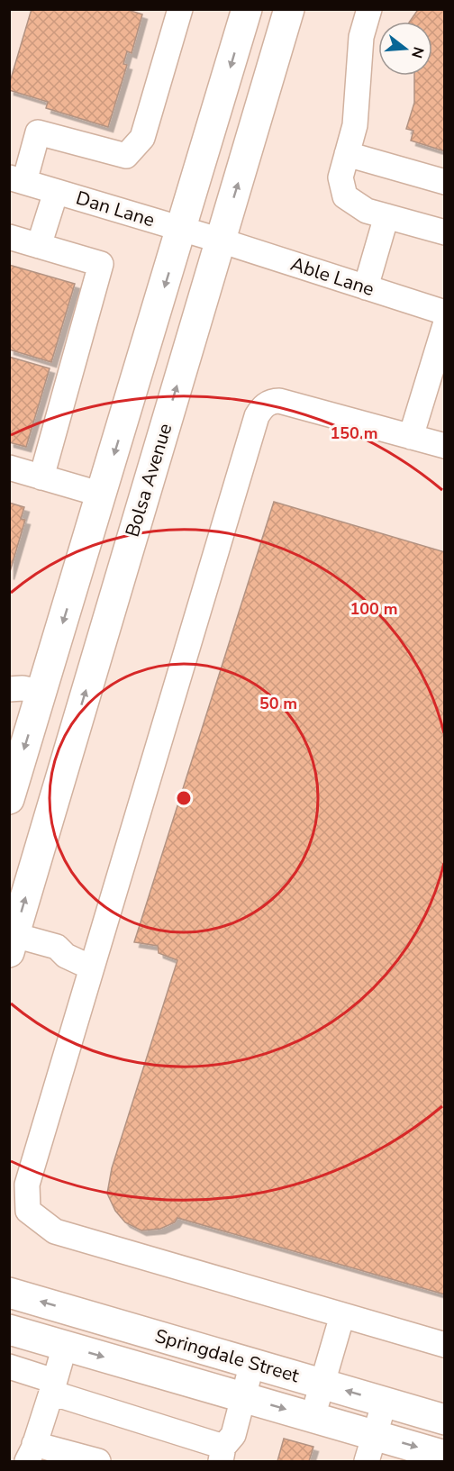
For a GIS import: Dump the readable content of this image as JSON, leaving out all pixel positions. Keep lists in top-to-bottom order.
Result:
{
  "streets": {
    "main road": ["Bolsa Avenue", "Springdale Street"],
    "street": ["Dan Lane", "Able Lane"]
  },
  "crossings": [
    ["Dan Lane", "Able Lane"],
    ["Dan Lane", "Bolsa Avenue"],
    ["Able Lane", "Bolsa Avenue"]
  ],
  "north": "right",
  "rings": ["150 m", "100 m", "50 m"]
}
